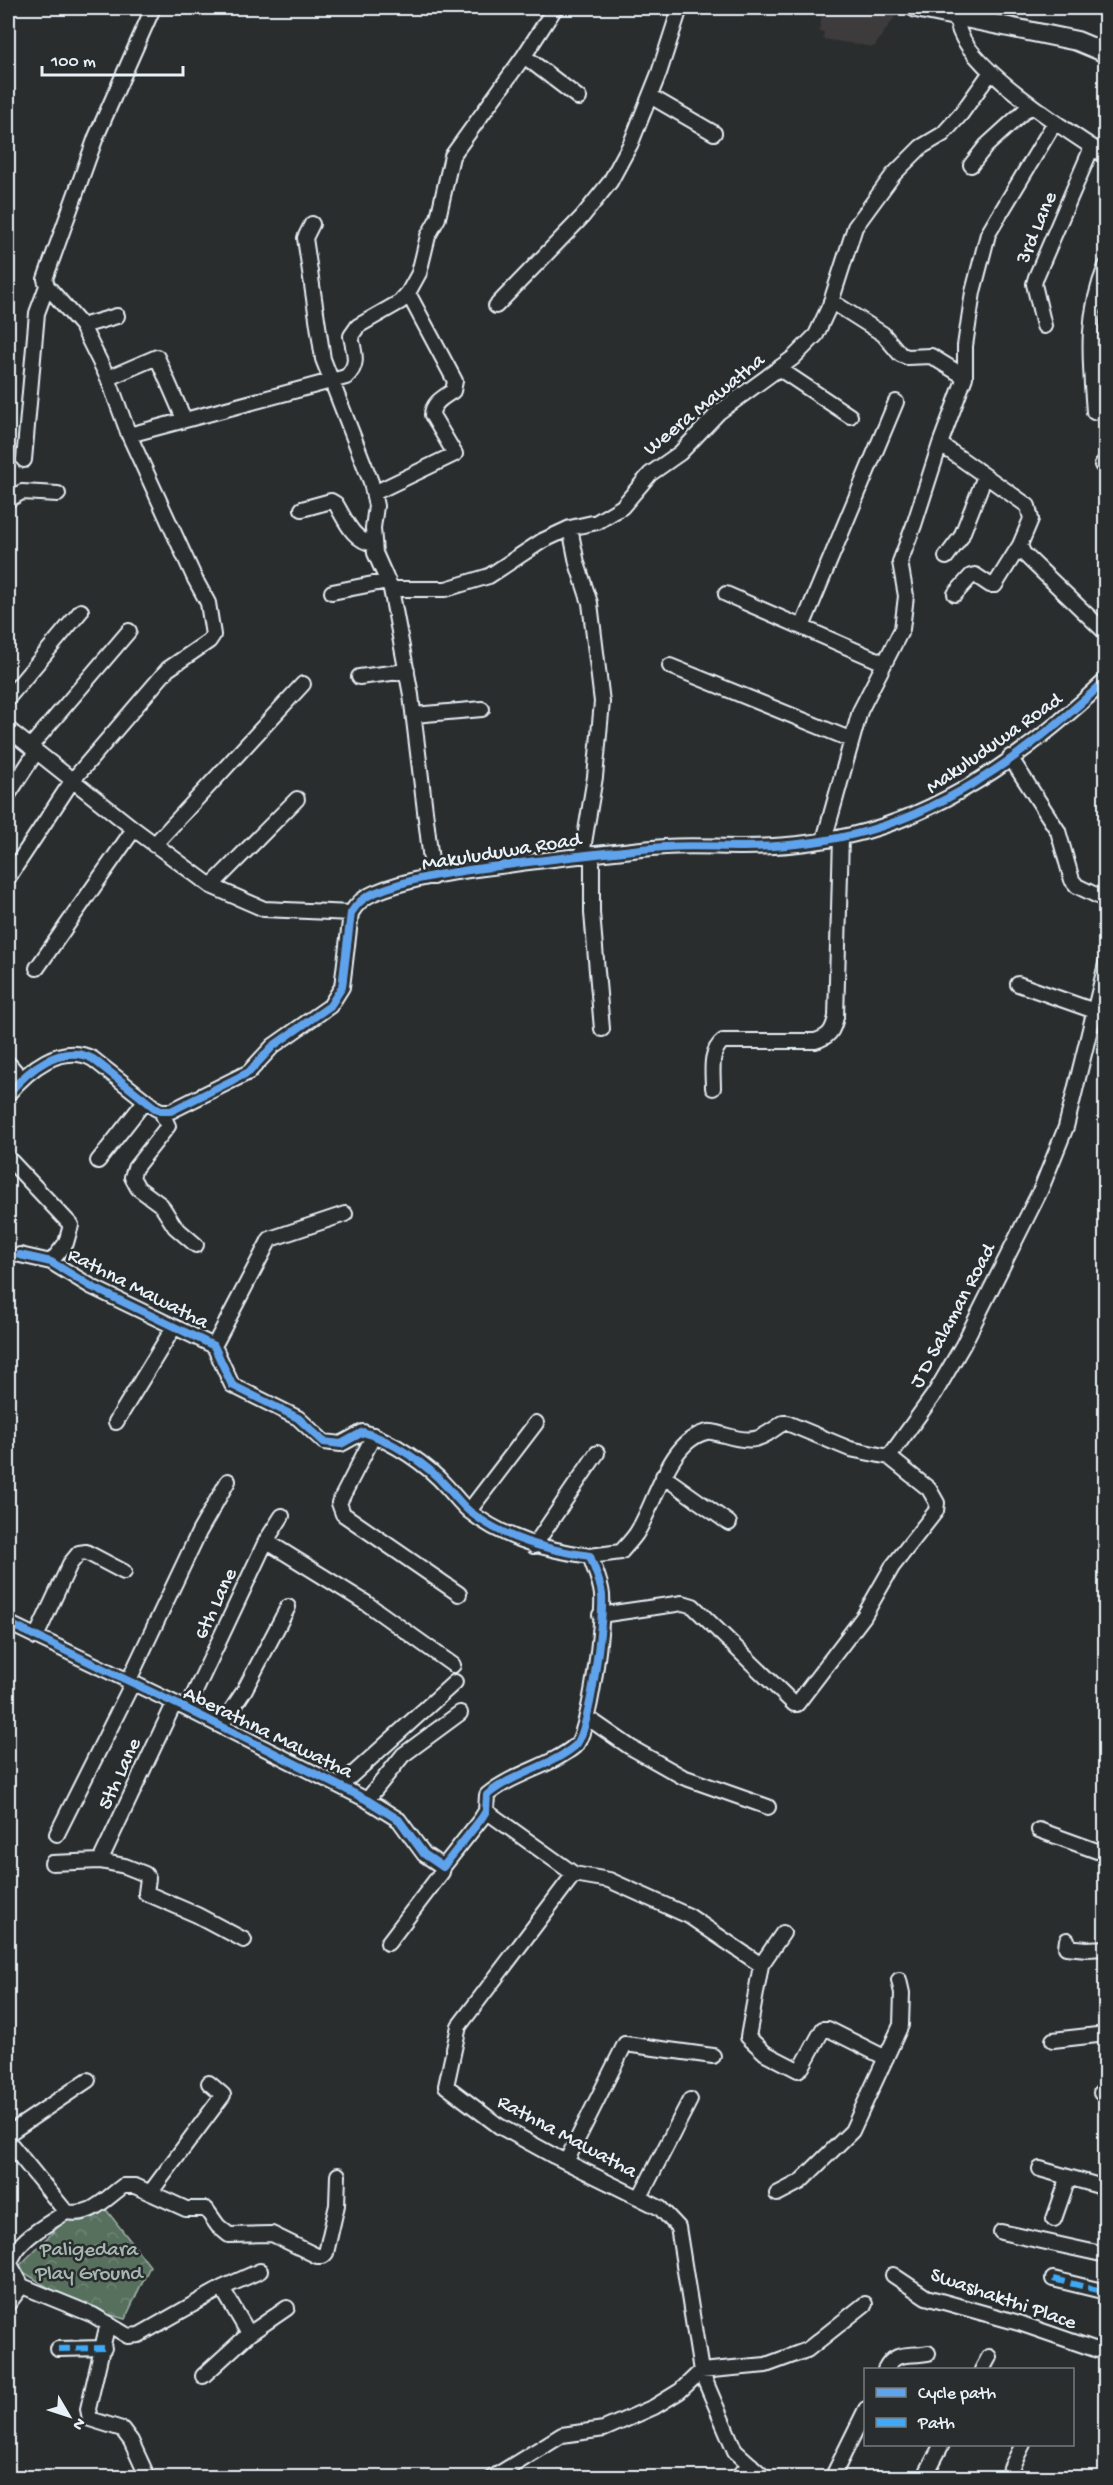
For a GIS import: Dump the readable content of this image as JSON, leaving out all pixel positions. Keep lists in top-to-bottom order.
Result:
{
  "streets": {
    "street": [
      "3rd Lane",
      "Weera Mawatha",
      "Makuluduwa Road",
      "Rathna Mawatha",
      "J D Salaman Road",
      "6th Lane",
      "Aberathna Mawatha",
      "5th Lane",
      "Swashakthi Place"
    ]
  },
  "crossings": [
    ["6th Lane", "Aberathna Mawatha"],
    ["6th Lane", "5th Lane"],
    ["Aberathna Mawatha", "5th Lane"]
  ],
  "parks": ["Paligedara Play Ground"],
  "legend": ["Cycle path", "Path"],
  "scale_bar": "100 m",
  "north": "bottom right"
}
